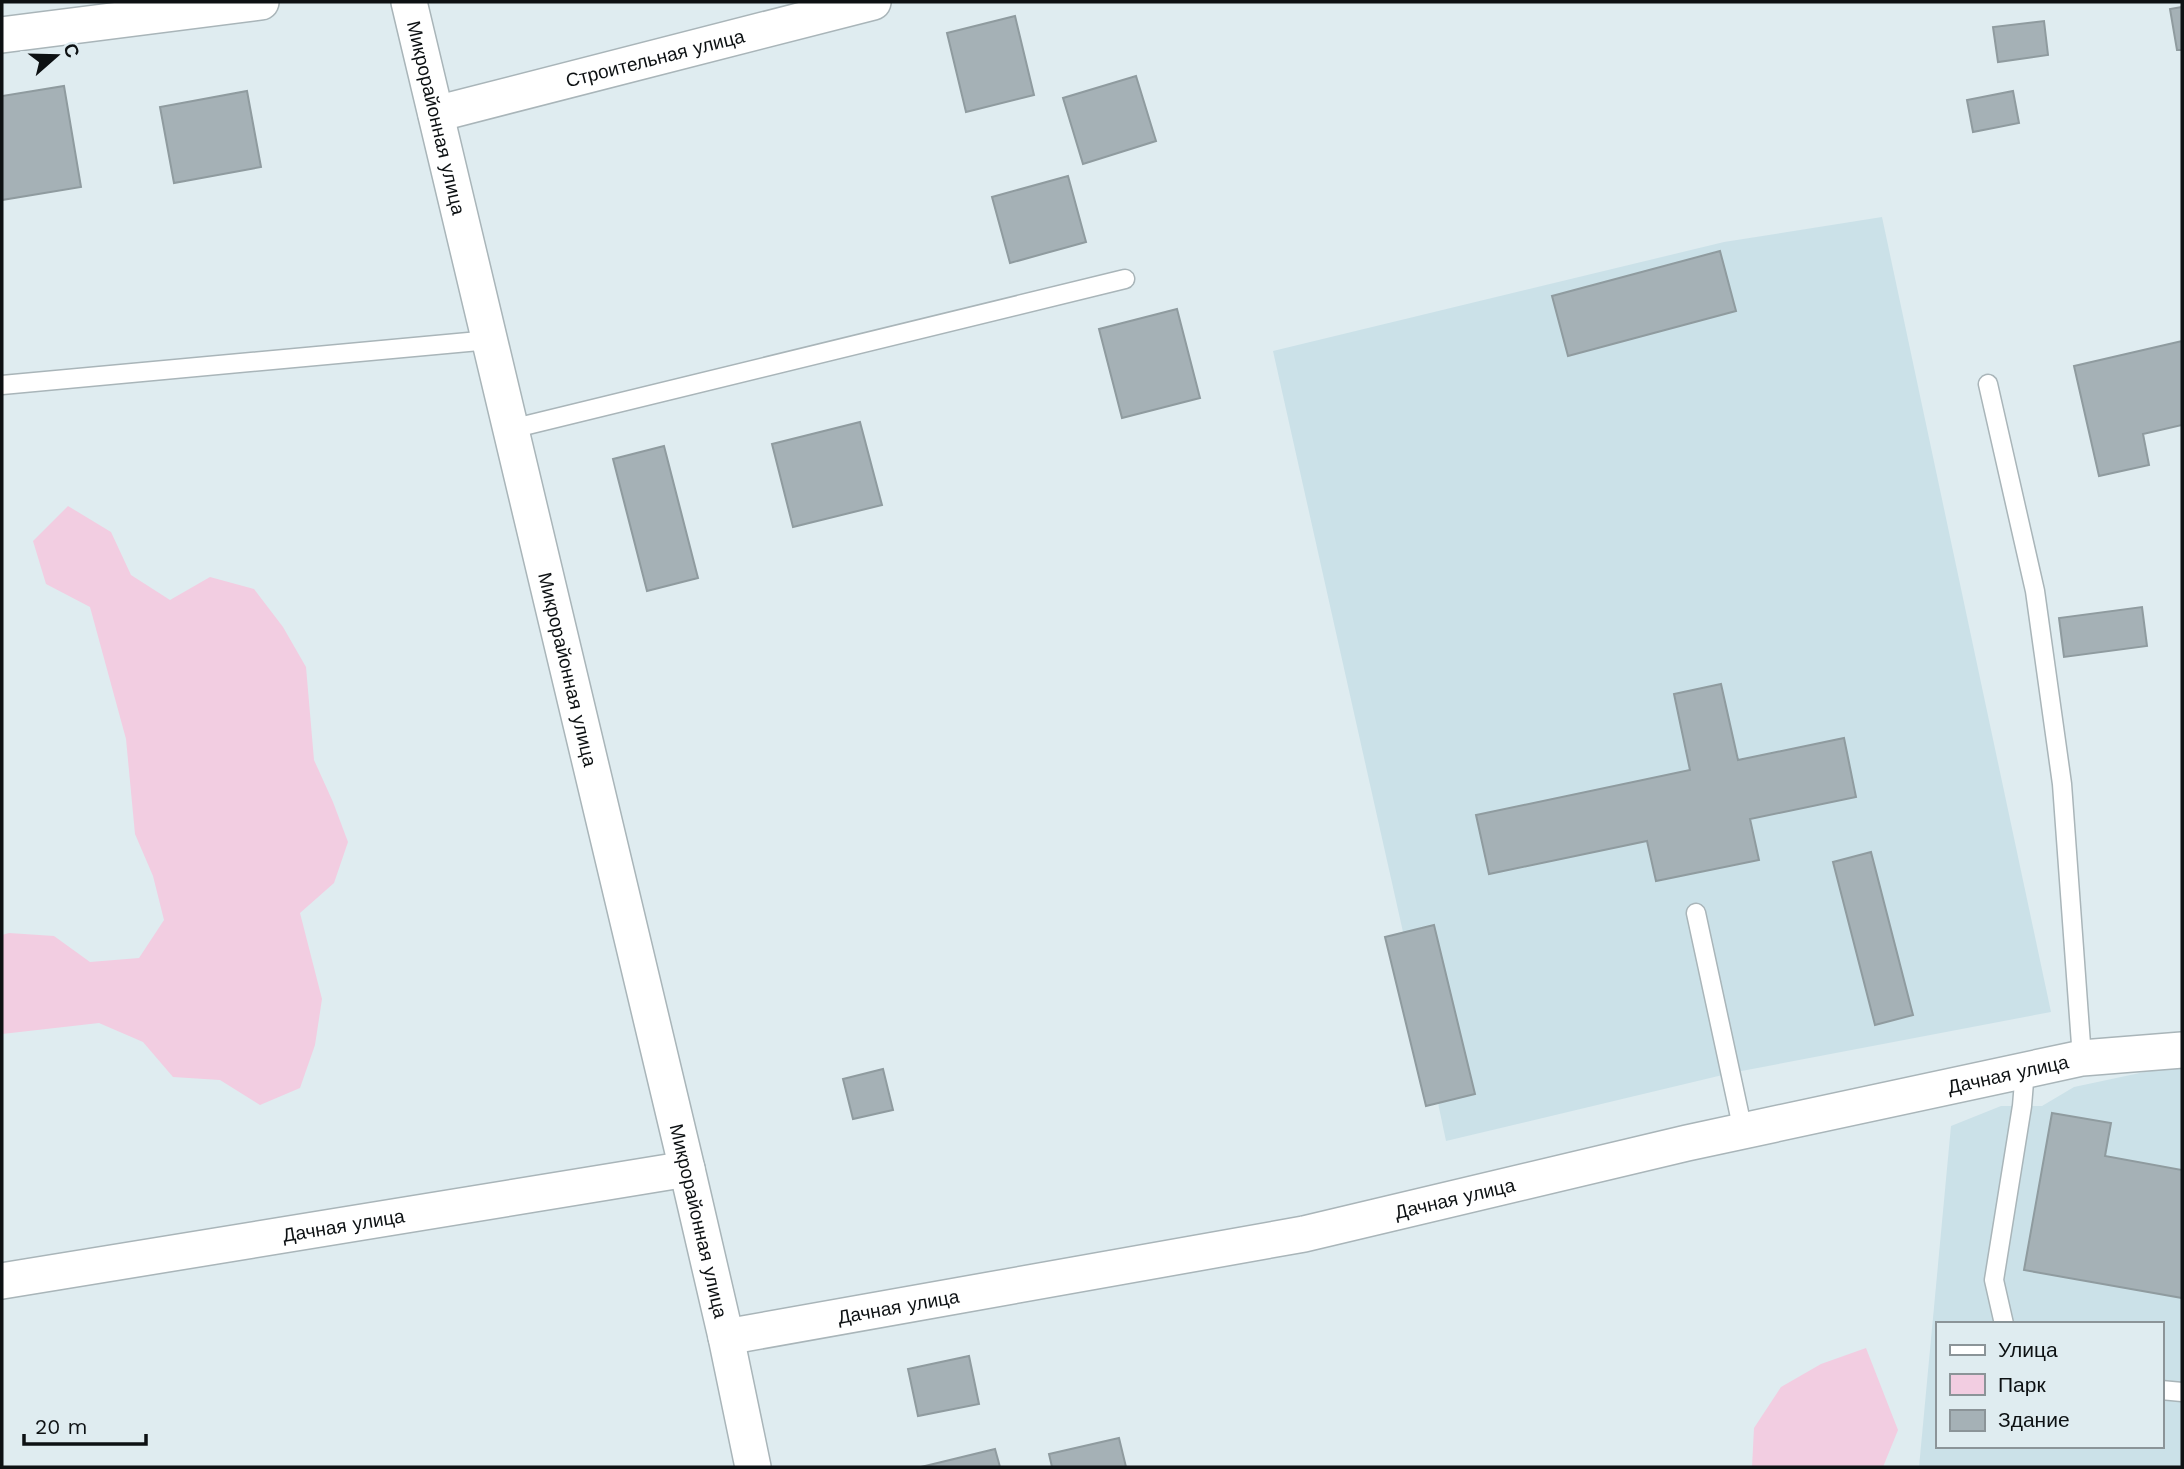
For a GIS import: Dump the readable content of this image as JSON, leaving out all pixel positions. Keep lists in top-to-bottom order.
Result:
{
  "streets": {
    "street": ["Строительная улица", "Микрорайонная улица", "Дачная улица"]
  },
  "crossings": [
    ["Строительная улица", "Микрорайонная улица"],
    ["Микрорайонная улица", "Дачная улица"]
  ],
  "legend": ["Улица", "Парк", "Здание"],
  "scale_bar": "20 m",
  "north": "right"
}
